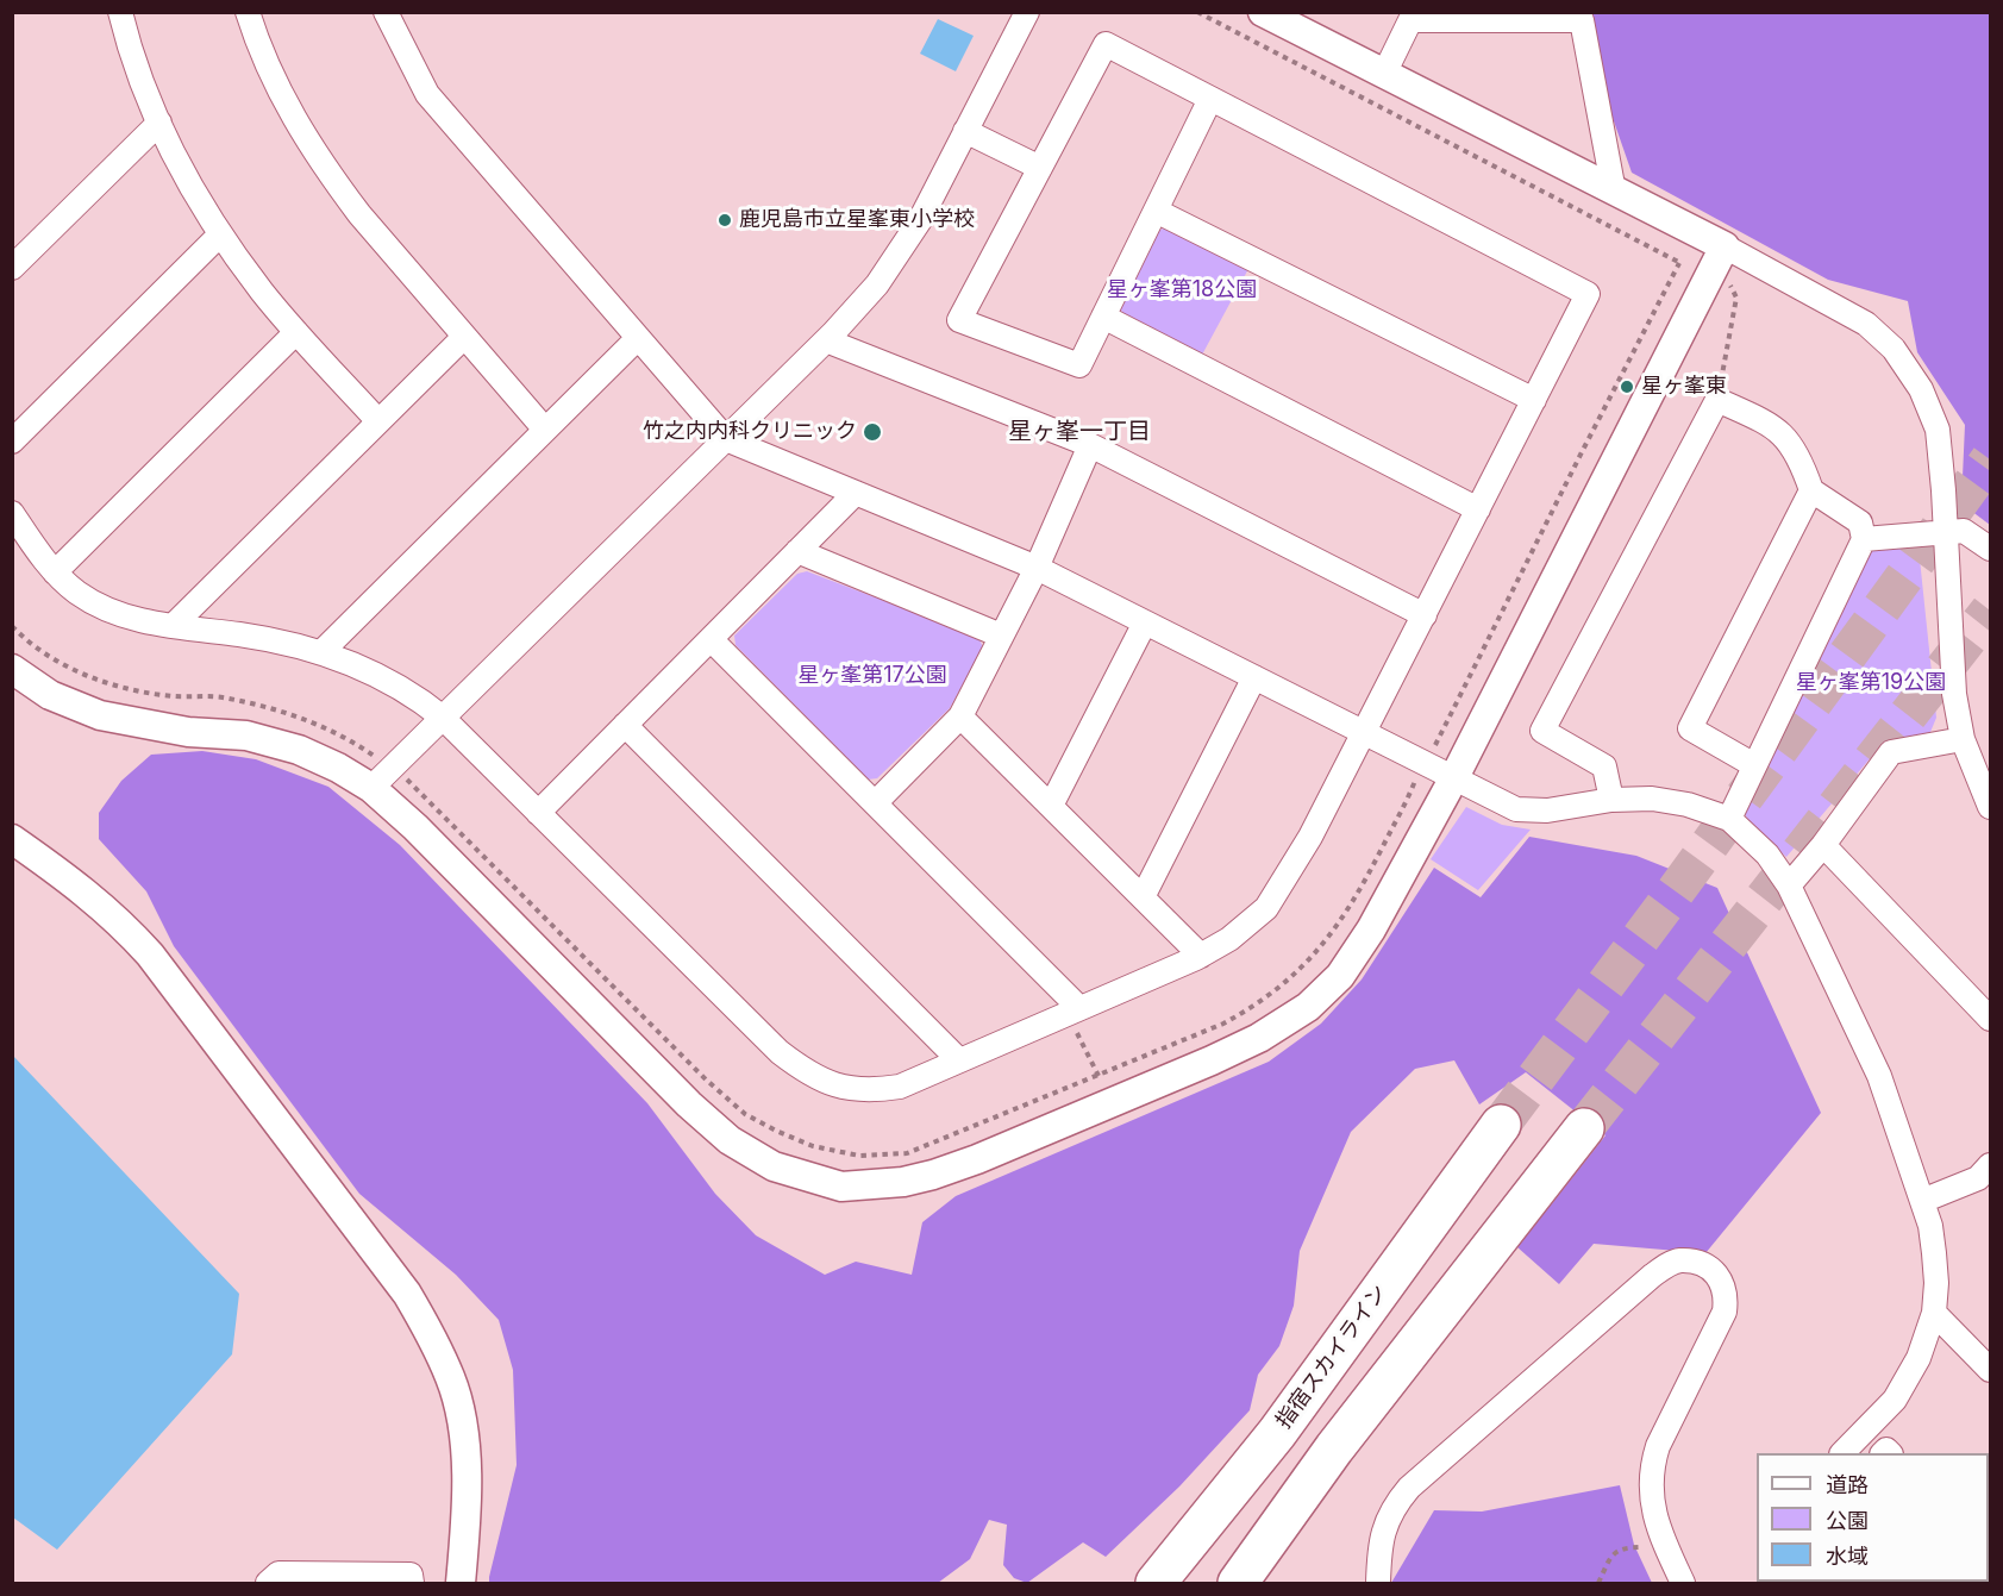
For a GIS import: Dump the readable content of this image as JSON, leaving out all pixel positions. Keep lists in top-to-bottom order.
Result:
{
  "streets": {
    "highway": ["指宿スカイライン"]
  },
  "districts": ["星ヶ峯一丁目"],
  "parks": ["星ヶ峯第18公園", "星ヶ峯第17公園", "星ヶ峯第19公園"],
  "places": ["鹿児島市立星峯東小学校", "星ヶ峯東", "竹之内内科クリニック"],
  "legend": ["道路", "公園", "水域"]
}
